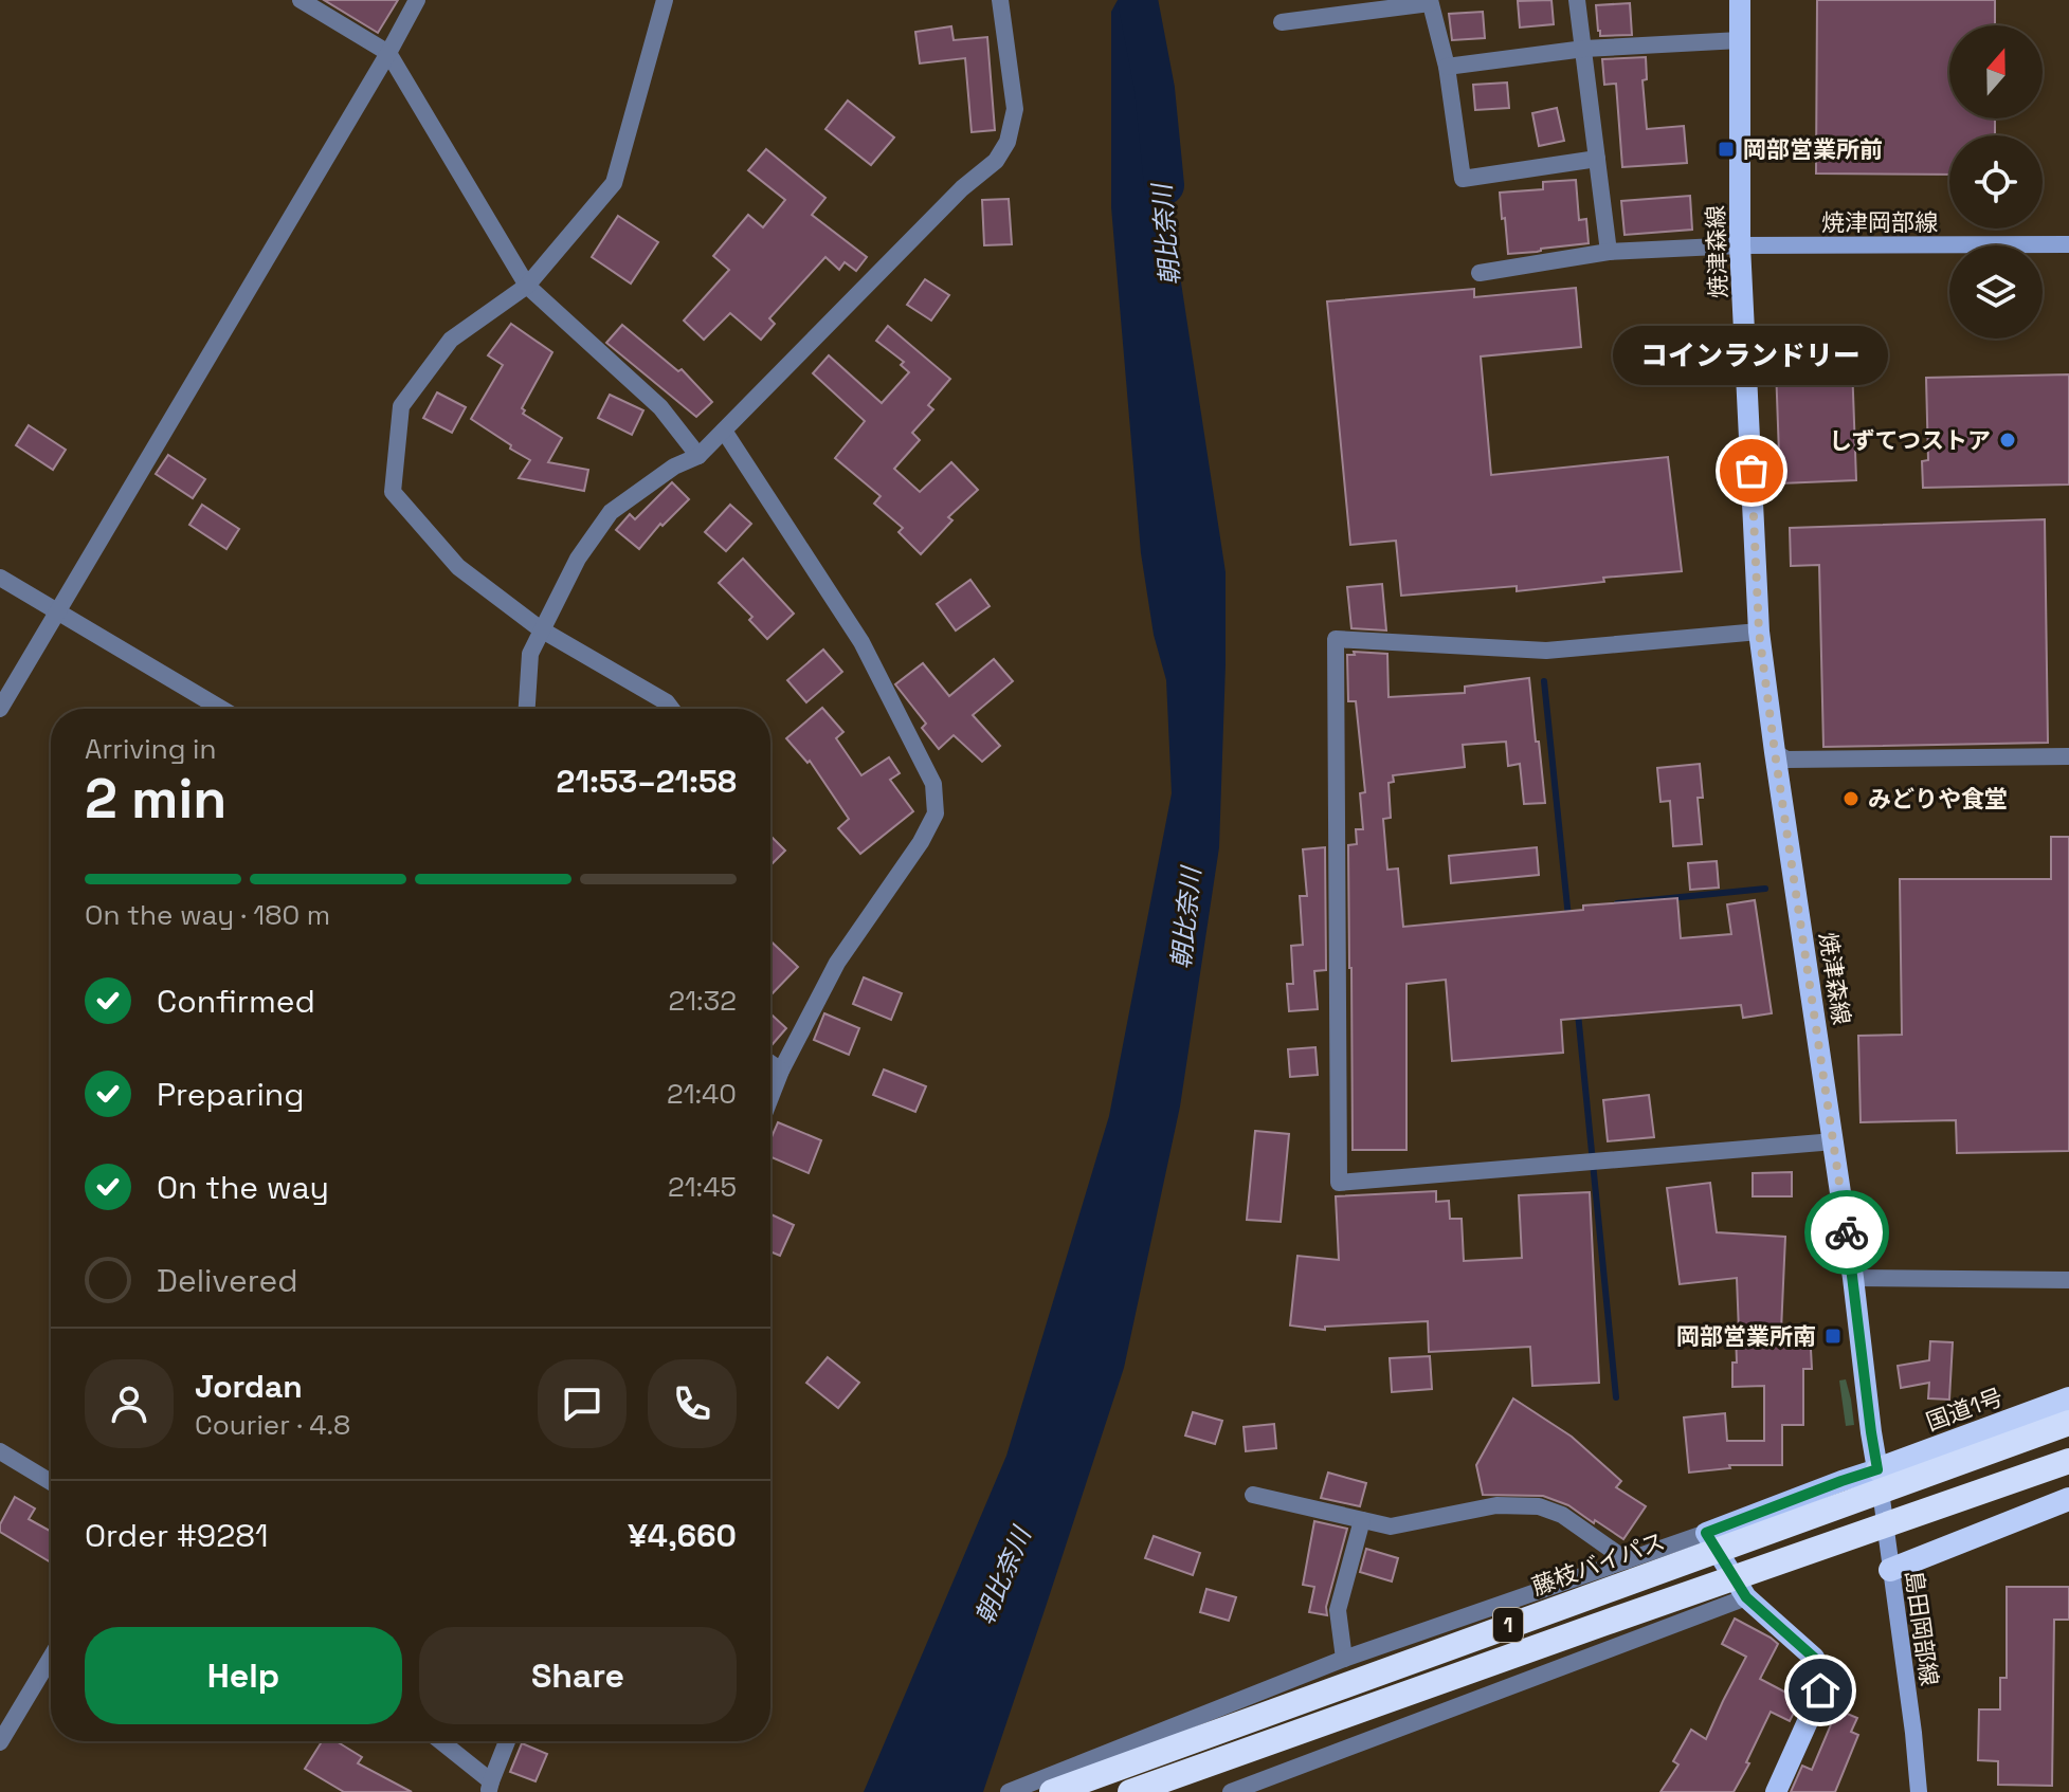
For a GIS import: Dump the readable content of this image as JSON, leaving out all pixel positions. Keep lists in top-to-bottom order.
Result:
{
  "streets": {
    "highway": ["国道1号", "藤枝バイパス", "1"],
    "main road": ["焼津岡部線", "焼津森線", "島田岡部線"]
  },
  "crossings": [
    ["焼津岡部線", "焼津森線"],
    ["焼津森線", "国道1号"],
    ["焼津森線", "島田岡部線"],
    ["国道1号", "島田岡部線"]
  ],
  "water": ["朝比奈川"],
  "places": {
    "transit": ["岡部営業所前", "岡部営業所南"],
    "other": ["しずてつストア", "コインランドリー", "みどりや食堂"]
  },
  "north": "top",
  "page": {
    "bubble": "コインランドリー",
    "heading": ["2 min", "Arriving in", "21:53–21:58"],
    "panel": [
      "Jordan",
      "Courier · 4.8",
      "Order #9281",
      "¥4,660"
    ],
    "bar": "On the way · 180 m",
    "list": [
      ["Confirmed", "21:32"],
      ["Preparing", "21:40"],
      ["On the way", "21:45"],
      "Delivered"
    ],
    "buttons": ["Help", "Share"]
  }
}
